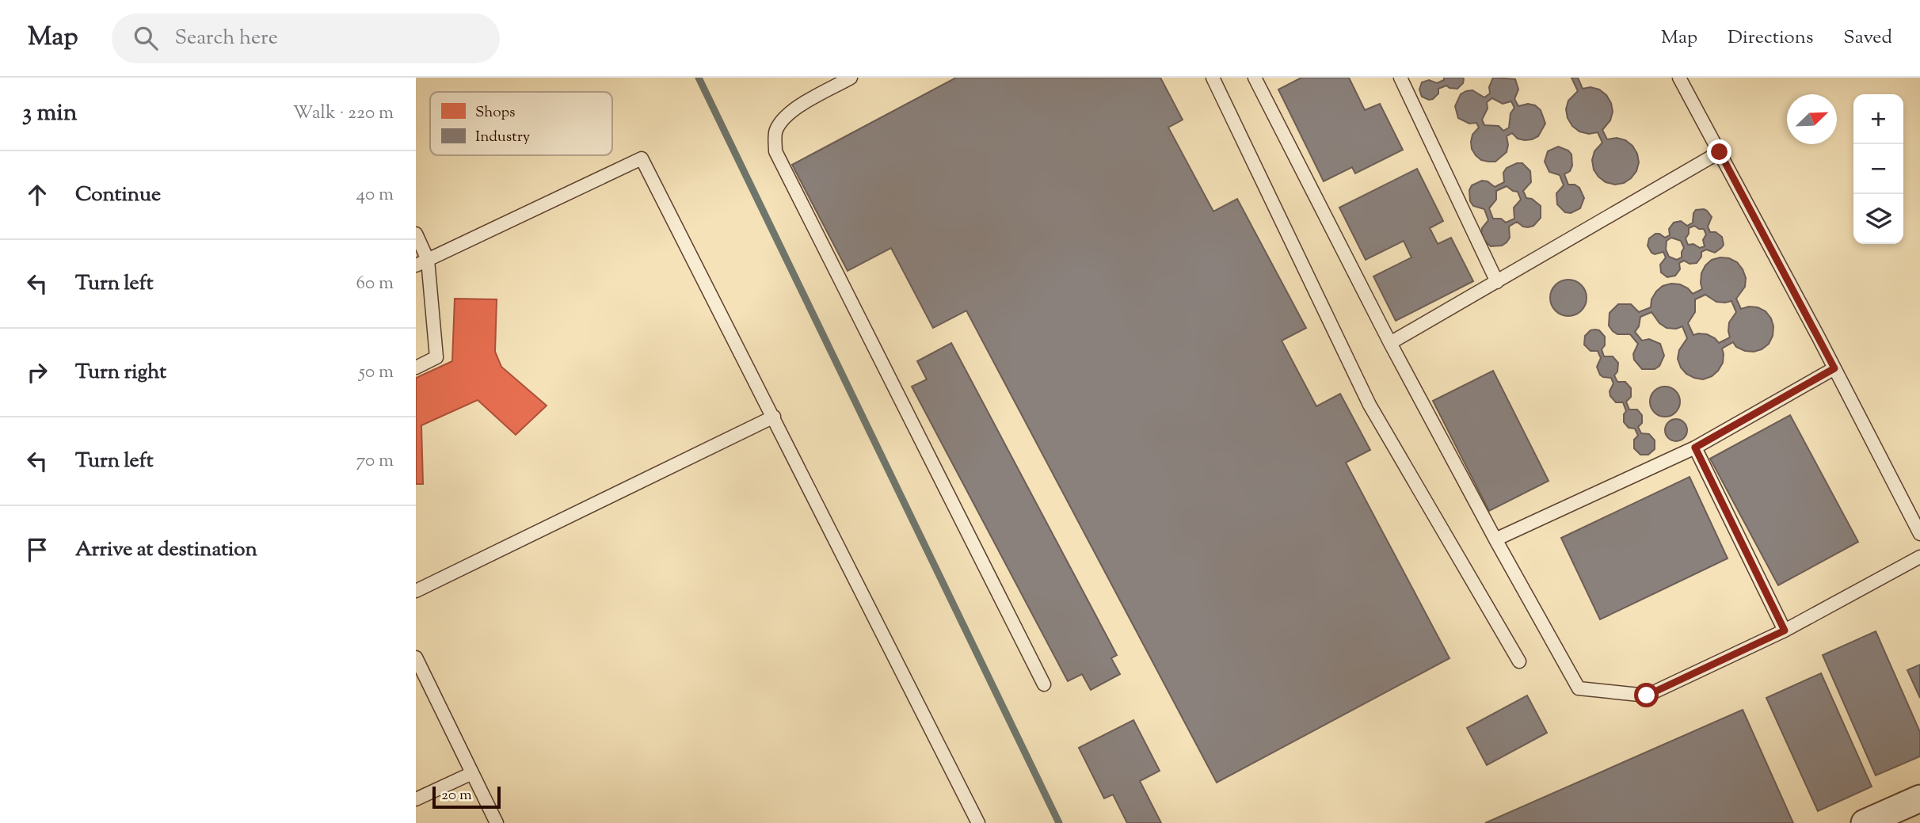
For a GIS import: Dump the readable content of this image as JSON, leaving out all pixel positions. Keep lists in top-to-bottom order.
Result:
{
  "legend": ["Shops", "Industry"],
  "scale_bar": "20 m",
  "north": "top right",
  "page": {
    "header": "Map",
    "search": "Search here",
    "nav": ["Map", "Directions", "Saved"],
    "heading": ["3 min", "Walk · 220 m"],
    "map_buttons": ["+", "−"],
    "list": [
      ["Continue", "40 m"],
      ["Turn left", "60 m"],
      ["Turn right", "50 m"],
      ["Turn left", "70 m"],
      "Arrive at destination"
    ],
    "scale": "20 m"
  }
}
